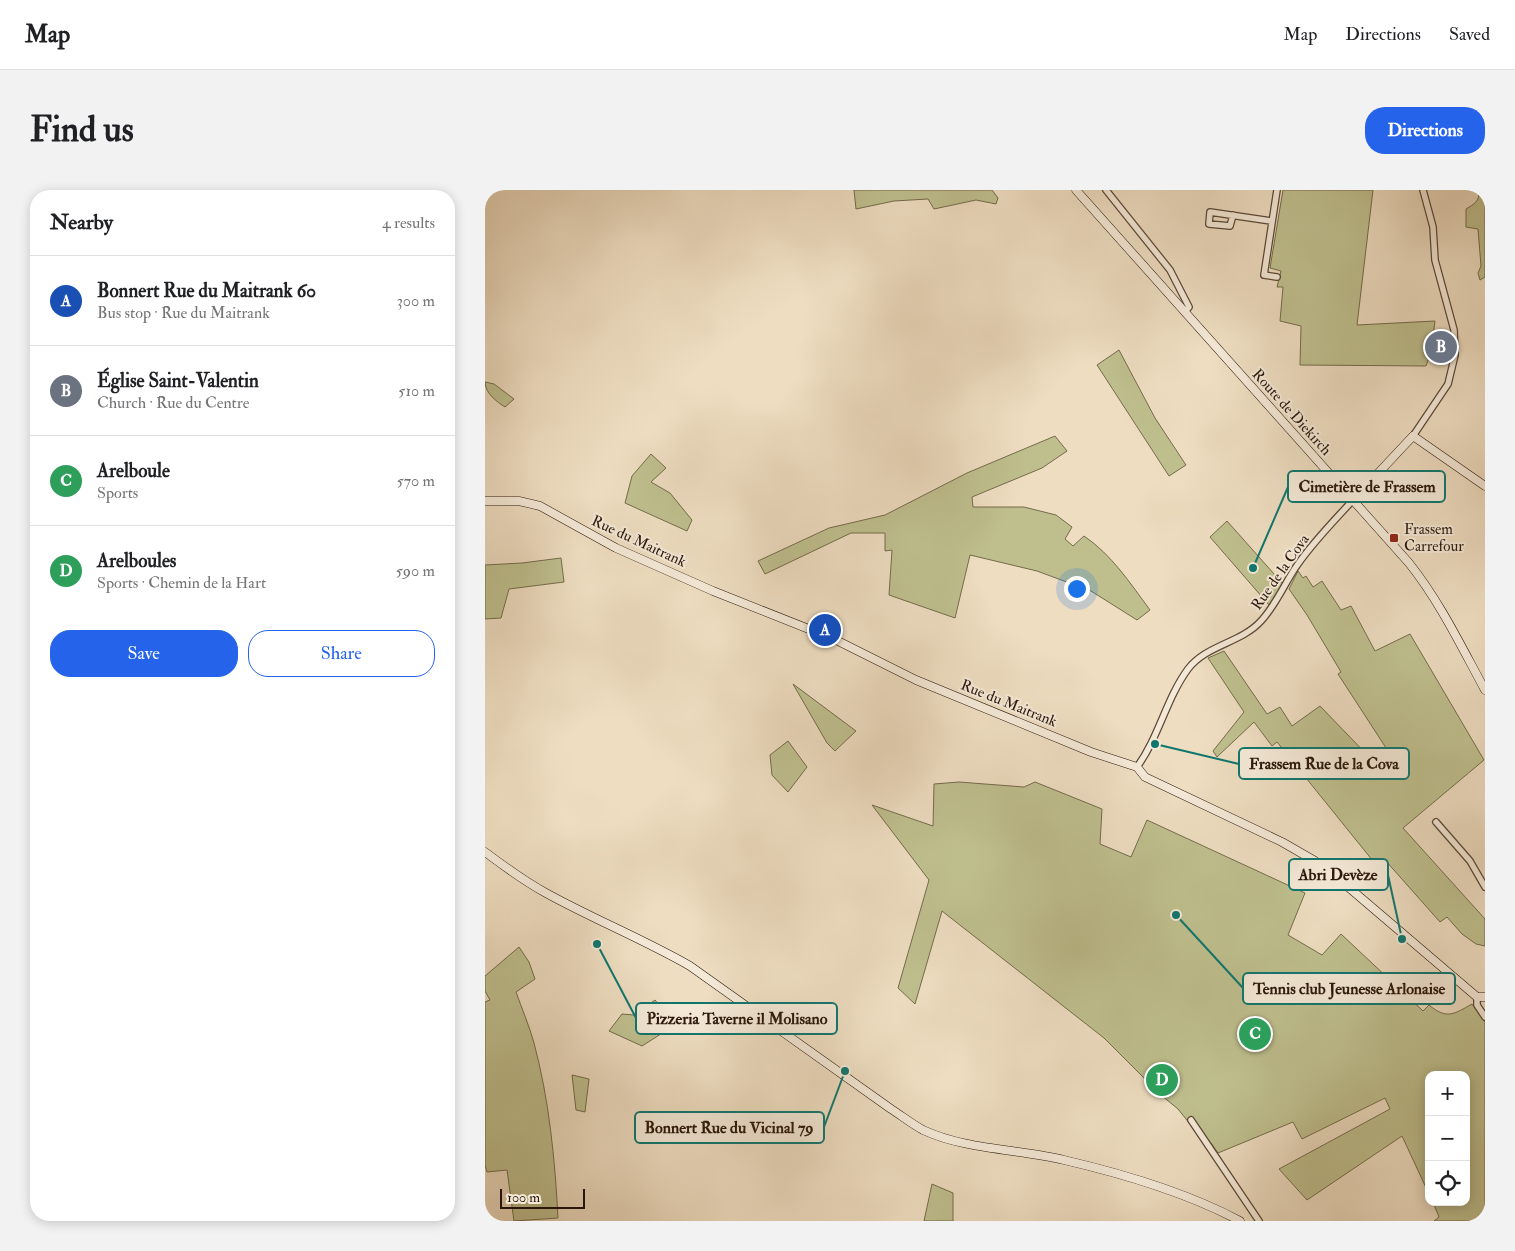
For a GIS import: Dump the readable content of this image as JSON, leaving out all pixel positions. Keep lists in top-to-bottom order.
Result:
{
  "streets": {
    "street": ["Route de Diekirch", "Rue du Maitrank", "Rue de la Cova"]
  },
  "crossings": [
    ["Route de Diekirch", "Rue de la Cova"],
    ["Rue du Maitrank", "Rue de la Cova"]
  ],
  "places": {
    "transit": ["Frassem Carrefour"],
    "other": [
      "Cimetière de Frassem",
      "Frassem Rue de la Cova",
      "Tennis club Jeunesse Arlonaise",
      "Abri Devèze",
      "Pizzeria Taverne il Molisano",
      "Bonnert Rue du Vicinal 79"
    ]
  },
  "scale_bar": "100 m",
  "page": {
    "header": "Map",
    "nav": ["Map", "Directions", "Saved"],
    "buttons": [
      "Directions",
      ["Save", "Share"]
    ],
    "title": "Find us",
    "heading": ["Nearby", "4 results"],
    "list": [
      {
        "mark": "A",
        "name": "Bonnert Rue du Maitrank 60",
        "note": "Bus stop · Rue du Maitrank",
        "value": "300 m"
      },
      {
        "mark": "B",
        "name": "Église Saint-Valentin",
        "note": "Church · Rue du Centre",
        "value": "510 m"
      },
      {
        "mark": "C",
        "name": "Arelboule",
        "note": "Sports",
        "value": "570 m"
      },
      {
        "mark": "D",
        "name": "Arelboules",
        "note": "Sports · Chemin de la Hart",
        "value": "590 m"
      }
    ],
    "pins": [
      "B",
      "A",
      "C",
      "D"
    ],
    "map_buttons": ["+", "−"],
    "scale": "100 m"
  }
}
